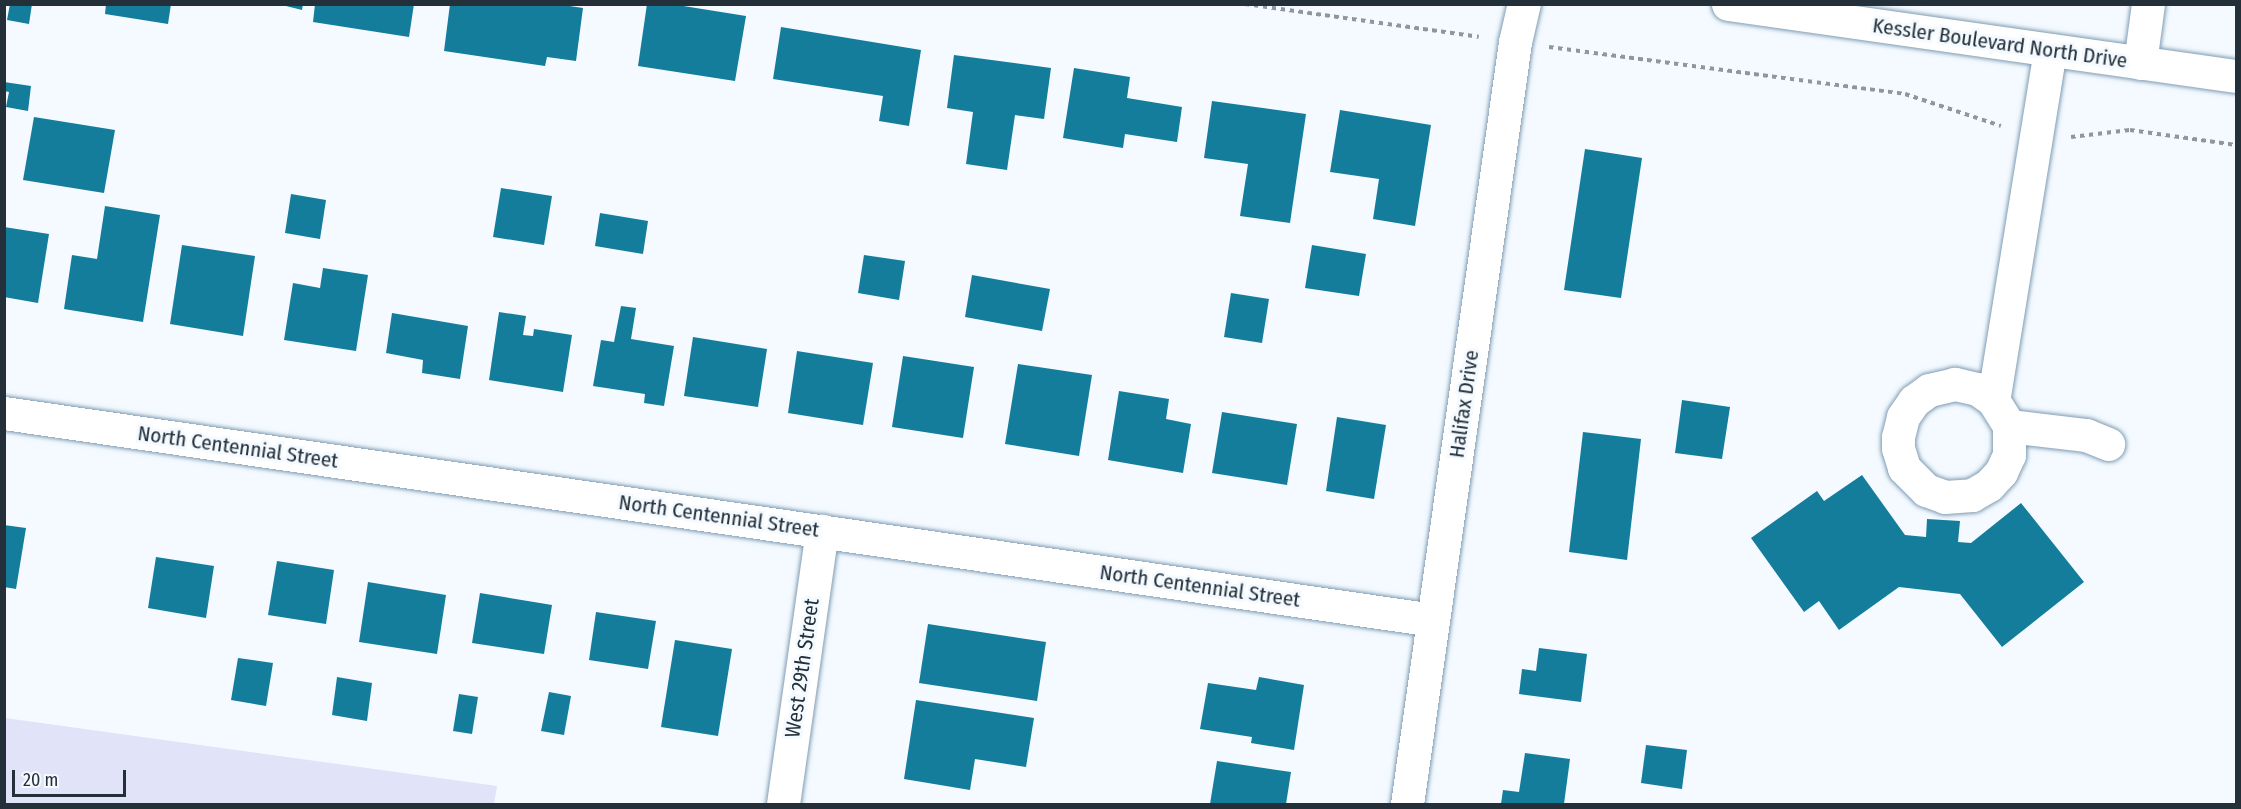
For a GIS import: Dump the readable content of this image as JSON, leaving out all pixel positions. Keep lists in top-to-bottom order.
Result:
{
  "streets": {
    "street": [
      "Kessler Boulevard North Drive",
      "Halifax Drive",
      "North Centennial Street",
      "West 29th Street"
    ]
  },
  "crossings": [
    ["Halifax Drive", "North Centennial Street"],
    ["North Centennial Street", "West 29th Street"]
  ],
  "scale_bar": "20 m"
}
